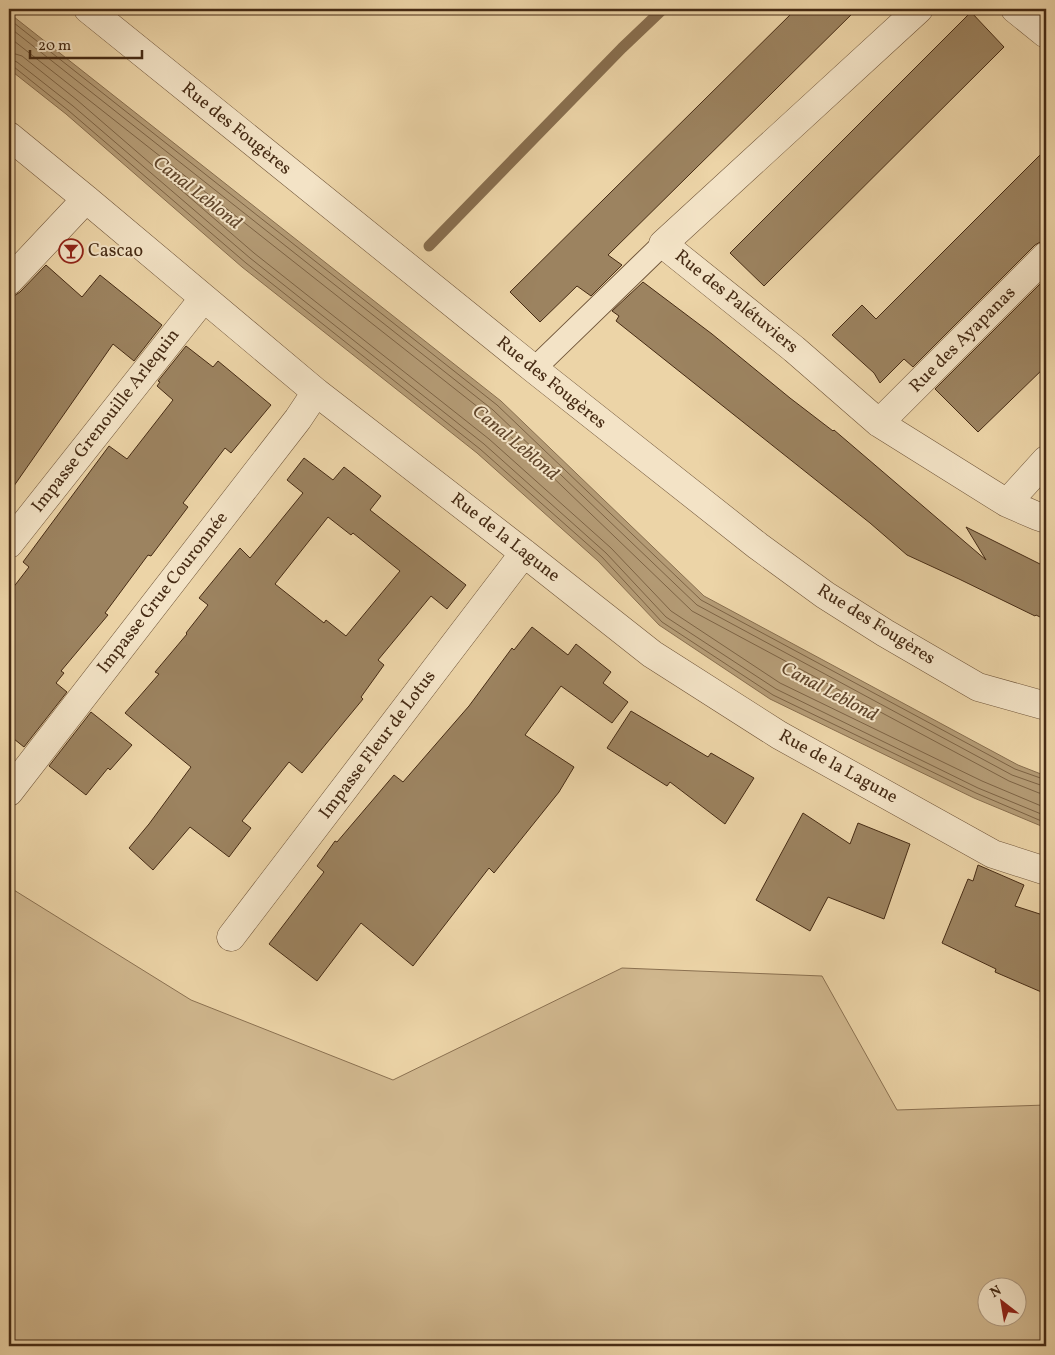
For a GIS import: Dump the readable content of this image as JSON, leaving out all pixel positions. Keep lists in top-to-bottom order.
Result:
{
  "streets": {
    "street": [
      "Rue des Fougères",
      "Rue des Palétuviers",
      "Rue des Ayapanas",
      "Impasse Grenouille Arlequin",
      "Rue de la Lagune",
      "Impasse Grue Couronnée",
      "Impasse Fleur de Lotus"
    ]
  },
  "crossings": [
    ["Rue des Palétuviers", "Rue des Ayapanas"],
    ["Impasse Grenouille Arlequin", "Rue de la Lagune"],
    ["Rue de la Lagune", "Impasse Grue Couronnée"],
    ["Rue de la Lagune", "Impasse Fleur de Lotus"]
  ],
  "water": ["Canal Leblond"],
  "places": {
    "bar": ["Cascao"]
  },
  "scale_bar": "20 m",
  "north": "top left"
}
